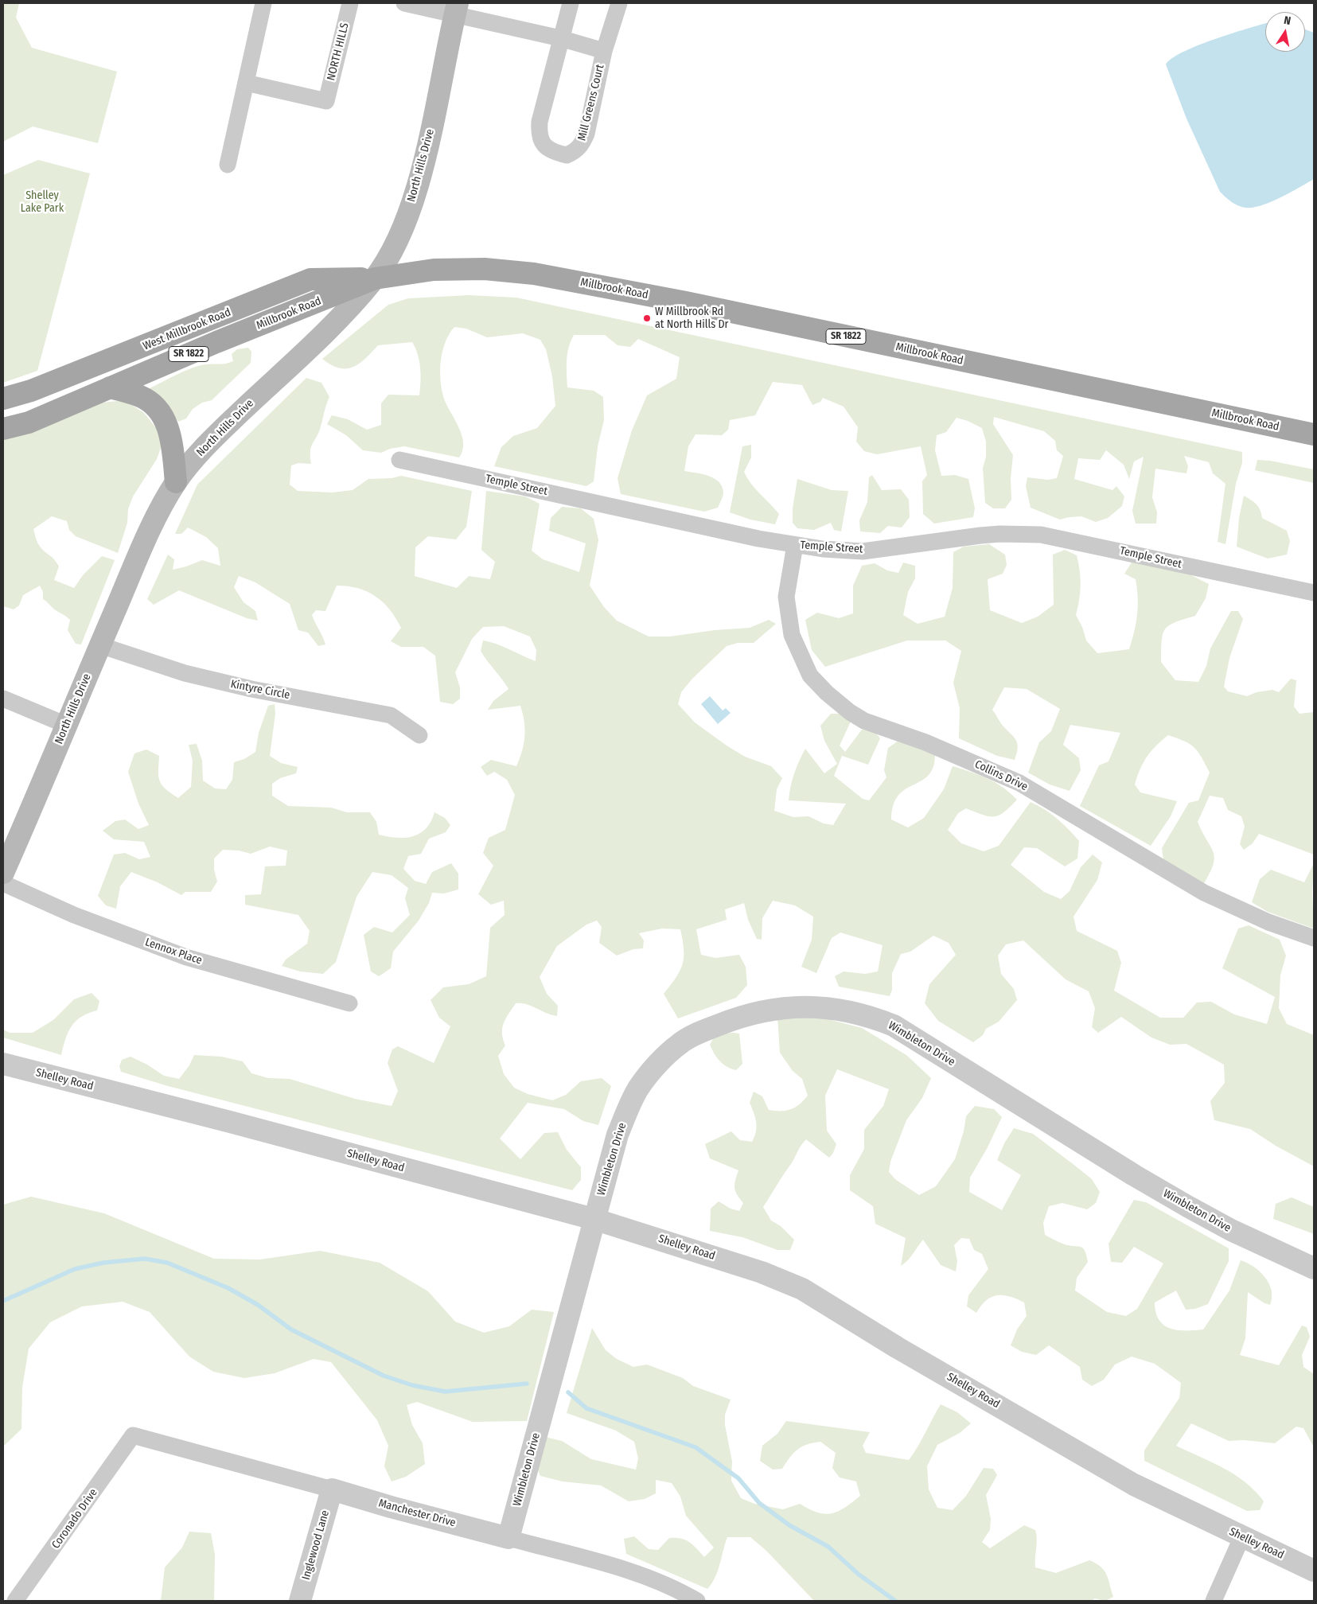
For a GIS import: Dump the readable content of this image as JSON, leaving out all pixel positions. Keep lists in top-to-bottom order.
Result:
{
  "streets": {
    "main road": [
      "North Hills Drive",
      "Millbrook Road",
      "West Millbrook Road",
      "SR 1822"
    ],
    "street": [
      "NORTH HILLS",
      "Mill Greens Court",
      "Temple Street",
      "Kintyre Circle",
      "Collins Drive",
      "Lennox Place",
      "Wimbleton Drive",
      "Shelley Road",
      "Manchester Drive",
      "Coronado Drive",
      "Inglewood Lane"
    ]
  },
  "crossings": [
    ["North Hills Drive", "Millbrook Road"],
    ["North Hills Drive", "West Millbrook Road"],
    ["North Hills Drive", "Kintyre Circle"],
    ["Millbrook Road", "West Millbrook Road"],
    ["Temple Street", "Collins Drive"],
    ["Wimbleton Drive", "Shelley Road"],
    ["Wimbleton Drive", "Manchester Drive"],
    ["Manchester Drive", "Coronado Drive"],
    ["Manchester Drive", "Inglewood Lane"]
  ],
  "parks": ["Shelley Lake Park"],
  "places": ["W Millbrook Rd at North Hills Dr"],
  "north": "top"
}
